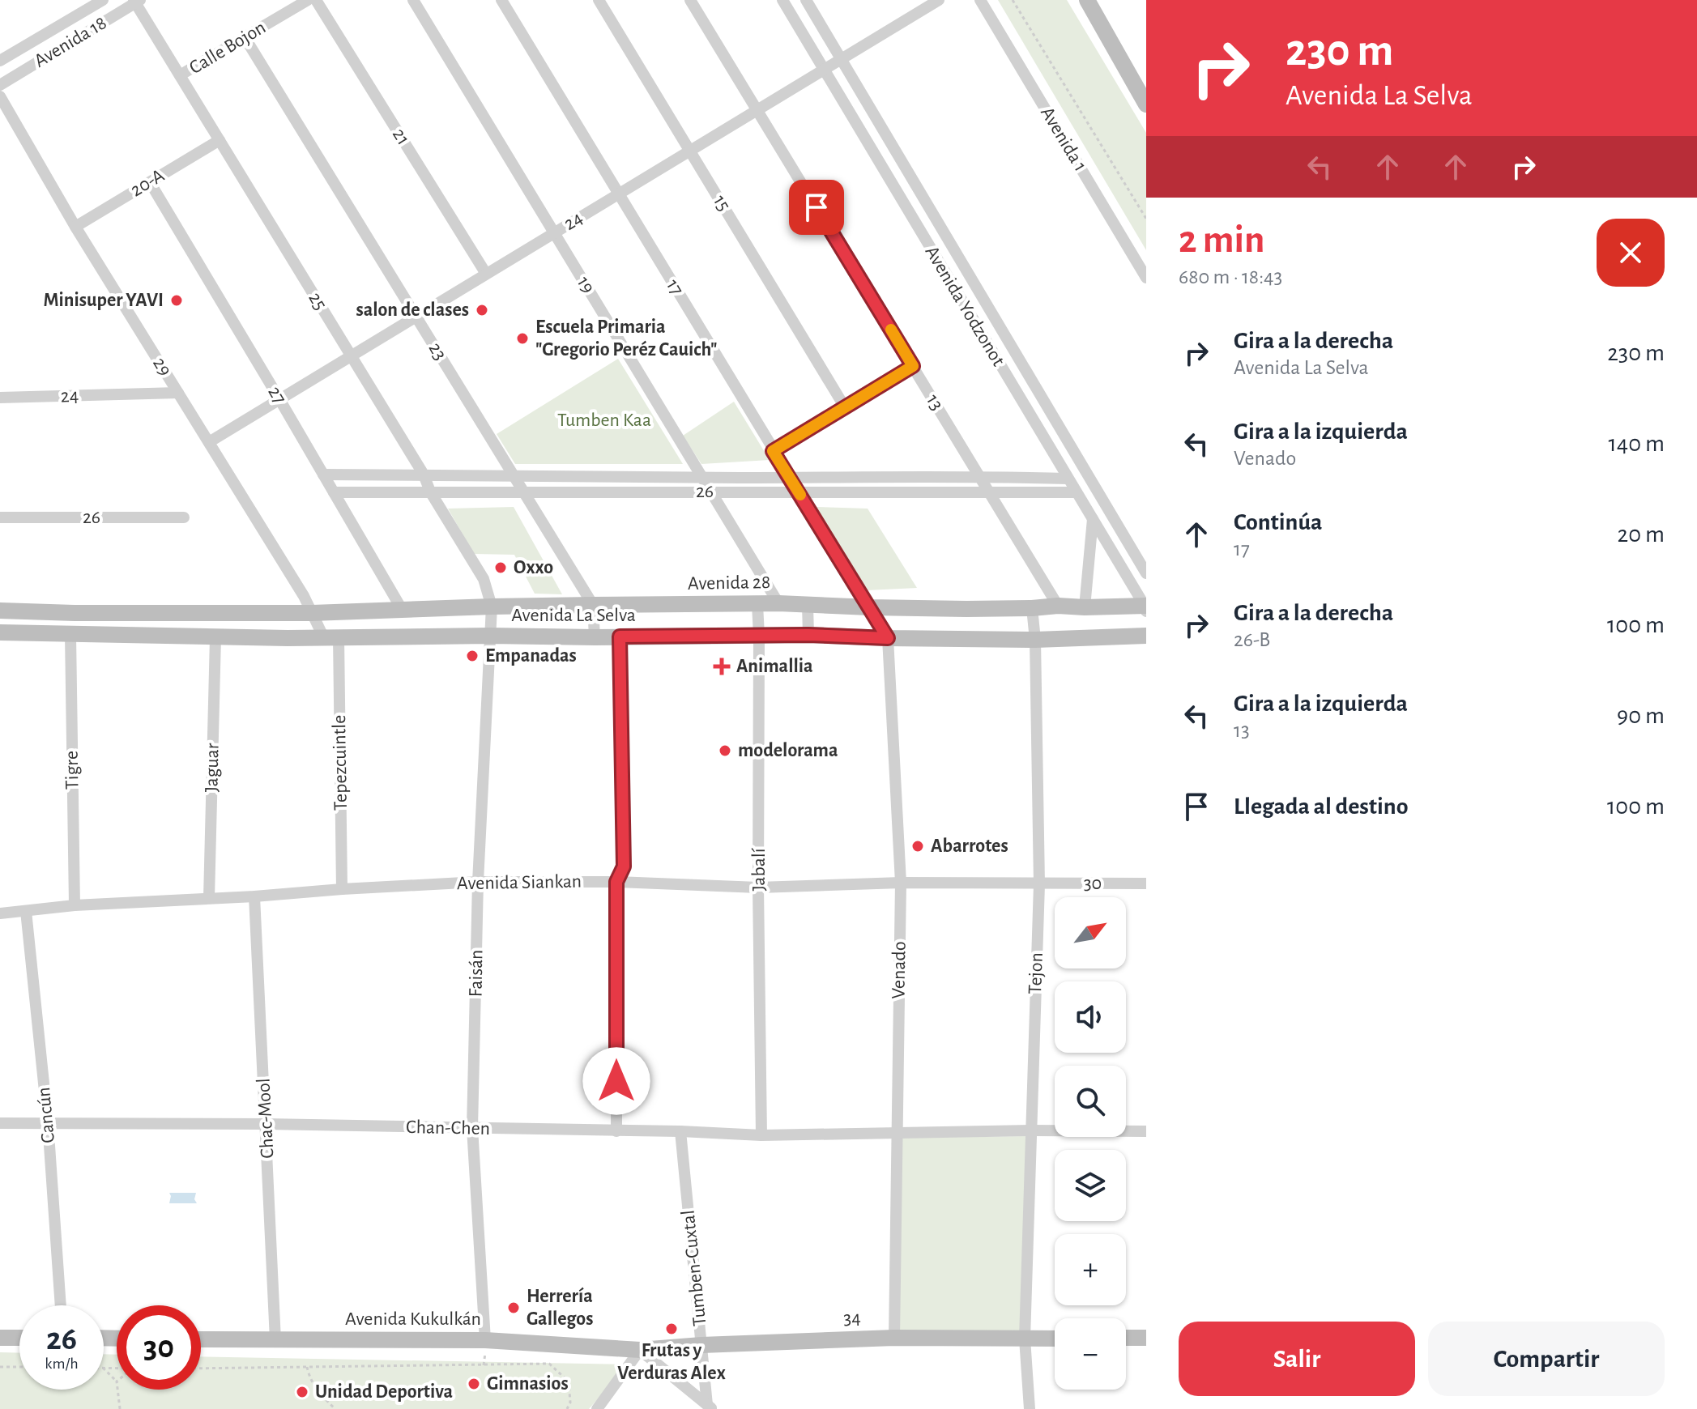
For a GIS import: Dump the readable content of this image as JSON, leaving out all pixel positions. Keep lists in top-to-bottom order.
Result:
{
  "streets": {
    "street": [
      "Avenida 18",
      "Calle Bojon",
      "21",
      "Avenida 1",
      "20-A",
      "15",
      "24",
      "19",
      "17",
      "25",
      "Avenida Yodzonot",
      "23",
      "29",
      "27",
      "13",
      "26",
      "Avenida 28",
      "Avenida La Selva",
      "Tepezcuintle",
      "Jaguar",
      "Tigre",
      "Jabalí",
      "Avenida Siankan",
      "30",
      "Venado",
      "Faisán",
      "Tejon",
      "Cancún",
      "Chac-Mool",
      "Chan-Chen",
      "Tumben-Cuxtal",
      "34",
      "Avenida Kukulkán"
    ]
  },
  "crossings": [
    ["Avenida 18", "25"],
    ["Calle Bojon", "25"],
    ["Calle Bojon", "23"],
    ["21", "24"],
    ["20-A", "25"],
    ["20-A", "29"],
    ["20-A", "27"],
    ["15", "24"],
    ["24", "19"],
    ["24", "17"],
    ["24", "25"],
    ["24", "Avenida Yodzonot"],
    ["24", "23"],
    ["24", "29"],
    ["24", "27"],
    ["24", "13"],
    ["19", "26"],
    ["19", "Avenida 28"],
    ["17", "26"],
    ["17", "Avenida 28"],
    ["17", "Venado"],
    ["25", "26"],
    ["25", "Avenida 28"],
    ["25", "Faisán"],
    ["Avenida Yodzonot", "26"],
    ["Avenida Yodzonot", "Avenida 28"],
    ["23", "26"],
    ["23", "Avenida 28"],
    ["23", "Avenida La Selva"],
    ["29", "Avenida 28"],
    ["29", "Avenida La Selva"],
    ["29", "Tepezcuintle"],
    ["27", "26"],
    ["27", "Avenida 28"],
    ["13", "26"],
    ["13", "Avenida 28"],
    ["Avenida 28", "Jabalí"],
    ["Avenida 28", "Venado"],
    ["Avenida 28", "Faisán"],
    ["Avenida 28", "Tejon"],
    ["Avenida La Selva", "Tepezcuintle"],
    ["Avenida La Selva", "Jaguar"],
    ["Avenida La Selva", "Tigre"],
    ["Avenida La Selva", "Jabalí"],
    ["Avenida La Selva", "Venado"],
    ["Avenida La Selva", "Faisán"],
    ["Avenida La Selva", "Tejon"],
    ["Tepezcuintle", "Avenida Siankan"],
    ["Jaguar", "Avenida Siankan"],
    ["Tigre", "Avenida Siankan"],
    ["Jabalí", "Avenida Siankan"],
    ["Jabalí", "Chan-Chen"],
    ["Avenida Siankan", "30"],
    ["Avenida Siankan", "Venado"],
    ["Avenida Siankan", "Faisán"],
    ["Avenida Siankan", "Tejon"],
    ["Avenida Siankan", "Cancún"],
    ["Avenida Siankan", "Chac-Mool"],
    ["30", "Tejon"],
    ["Venado", "Chan-Chen"],
    ["Venado", "34"],
    ["Faisán", "Chan-Chen"],
    ["Faisán", "Avenida Kukulkán"],
    ["Tejon", "Chan-Chen"],
    ["Tejon", "34"],
    ["Cancún", "Chan-Chen"],
    ["Chac-Mool", "Chan-Chen"],
    ["Chac-Mool", "Avenida Kukulkán"],
    ["Chan-Chen", "Tumben-Cuxtal"],
    ["Tumben-Cuxtal", "34"],
    ["34", "Avenida Kukulkán"]
  ],
  "parks": ["Tumben Kaa"],
  "places": {
    "other": [
      "Minisuper YAVI",
      "salon de clases",
      "Escuela Primaria \"Gregorio Peréz Cauich\"",
      "Oxxo",
      "Empanadas",
      "modelorama",
      "Abarrotes",
      "Herrería Gallegos",
      "Frutas y Verduras Alex",
      "Gimnasios",
      "Unidad Deportiva"
    ],
    "health": ["Animallia"]
  },
  "north": "top right",
  "page": {
    "turn": ["230 m", "Avenida La Selva"],
    "heading": ["2 min", "680 m · 18:43"],
    "list": [
      {
        "name": "Gira a la derecha",
        "note": "Avenida La Selva",
        "value": "230 m"
      },
      {
        "name": "Gira a la izquierda",
        "note": "Venado",
        "value": "140 m"
      },
      {
        "name": "Continúa",
        "note": "17",
        "value": "20 m"
      },
      {
        "name": "Gira a la derecha",
        "note": "26-B",
        "value": "100 m"
      },
      {
        "name": "Gira a la izquierda",
        "note": "13",
        "value": "90 m"
      },
      {
        "name": "Llegada al destino",
        "value": "100 m"
      }
    ],
    "map_buttons": ["+", "−"],
    "speed": "26 km/h",
    "limit": "30",
    "buttons": ["Salir", "Compartir"]
  }
}
